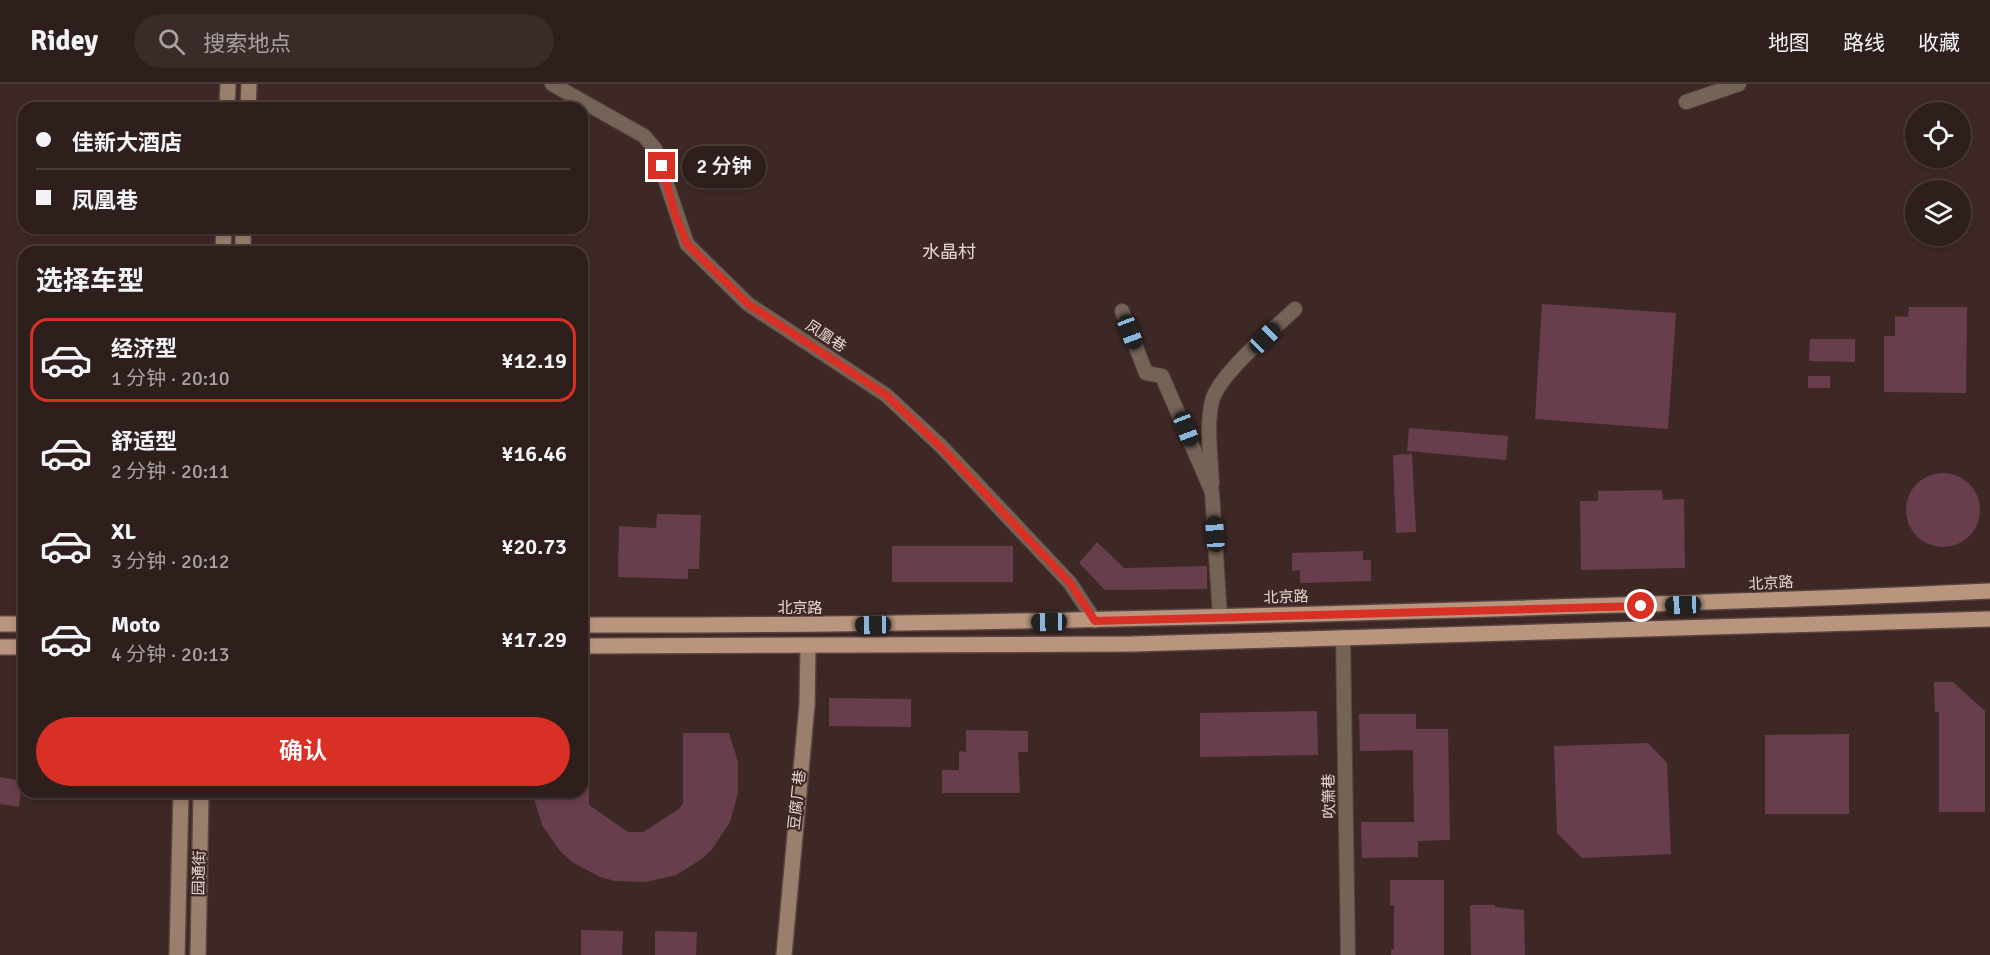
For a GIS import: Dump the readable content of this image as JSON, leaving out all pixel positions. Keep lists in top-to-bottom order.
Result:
{
  "streets": {
    "main road": ["北京路", "豆腐厂巷", "园通街"],
    "street": ["凤凰巷", "吹箫巷"]
  },
  "crossings": [
    ["凤凰巷", "北京路"]
  ],
  "districts": ["水晶村"],
  "page": {
    "header": "Ridey",
    "search": "搜索地点",
    "nav": ["地图", "路线", "收藏"],
    "banner": ["佳新大酒店", "凤凰巷"],
    "bubble": "2 分钟",
    "heading": "选择车型",
    "list": [
      {
        "name": "经济型",
        "note": "1 分钟 · 20:10",
        "value": "¥12.19"
      },
      {
        "name": "舒适型",
        "note": "2 分钟 · 20:11",
        "value": "¥16.46"
      },
      {
        "name": "XL",
        "note": "3 分钟 · 20:12",
        "value": "¥20.73"
      },
      {
        "name": "Moto",
        "note": "4 分钟 · 20:13",
        "value": "¥17.29"
      }
    ],
    "buttons": "确认"
  }
}
